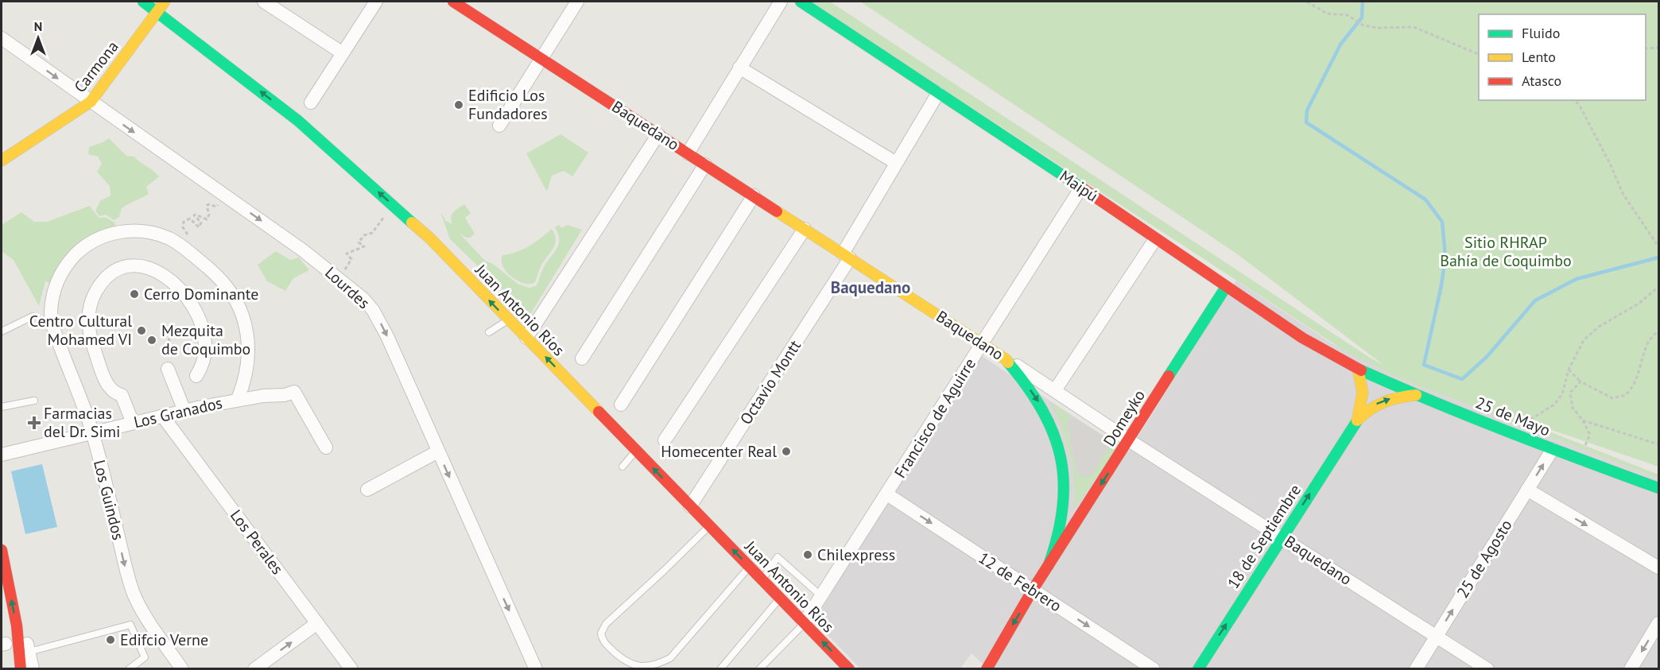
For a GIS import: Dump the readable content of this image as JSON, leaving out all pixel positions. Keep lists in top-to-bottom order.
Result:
{
  "streets": {
    "main road": [
      "Carmona",
      "Baquedano",
      "Maipú",
      "Juan Antonio Ríos",
      "25 de Mayo",
      "Domeyko",
      "18 de Septiembre"
    ],
    "street": [
      "Lourdes",
      "Octavio Montt",
      "Los Granados",
      "Francisco de Aguirre",
      "Los Guindos",
      "Los Perales",
      "25 de Agosto",
      "12 de Febrero"
    ]
  },
  "crossings": [
    ["Carmona", "Lourdes"],
    ["Carmona", "Juan Antonio Ríos"],
    ["Baquedano", "Octavio Montt"],
    ["Baquedano", "Francisco de Aguirre"],
    ["Baquedano", "Domeyko"],
    ["Baquedano", "18 de Septiembre"],
    ["Baquedano", "25 de Agosto"],
    ["Maipú", "Octavio Montt"],
    ["Maipú", "25 de Mayo"],
    ["Maipú", "Francisco de Aguirre"],
    ["Maipú", "Domeyko"],
    ["Maipú", "18 de Septiembre"],
    ["Juan Antonio Ríos", "Octavio Montt"],
    ["Juan Antonio Ríos", "Francisco de Aguirre"],
    ["Los Granados", "Los Guindos"],
    ["Los Granados", "Los Perales"],
    ["25 de Mayo", "18 de Septiembre"],
    ["25 de Mayo", "25 de Agosto"],
    ["Francisco de Aguirre", "12 de Febrero"],
    ["Domeyko", "12 de Febrero"]
  ],
  "one_way": [
    "Lourdes",
    "Juan Antonio Ríos",
    "Domeyko",
    "Los Guindos",
    "18 de Septiembre",
    "25 de Agosto",
    "12 de Febrero"
  ],
  "districts": ["Baquedano"],
  "parks": ["Sitio RHRAP Bahía de Coquimbo"],
  "places": {
    "other": [
      "Edificio Los Fundadores",
      "Cerro Dominante",
      "Centro Cultural Mohamed VI",
      "Mezquita de Coquimbo",
      "Homecenter Real",
      "Chilexpress",
      "Edifcio Verne"
    ],
    "health": ["Farmacias del Dr. Simi"]
  },
  "legend": ["Fluido", "Lento", "Atasco"],
  "north": "top"
}
